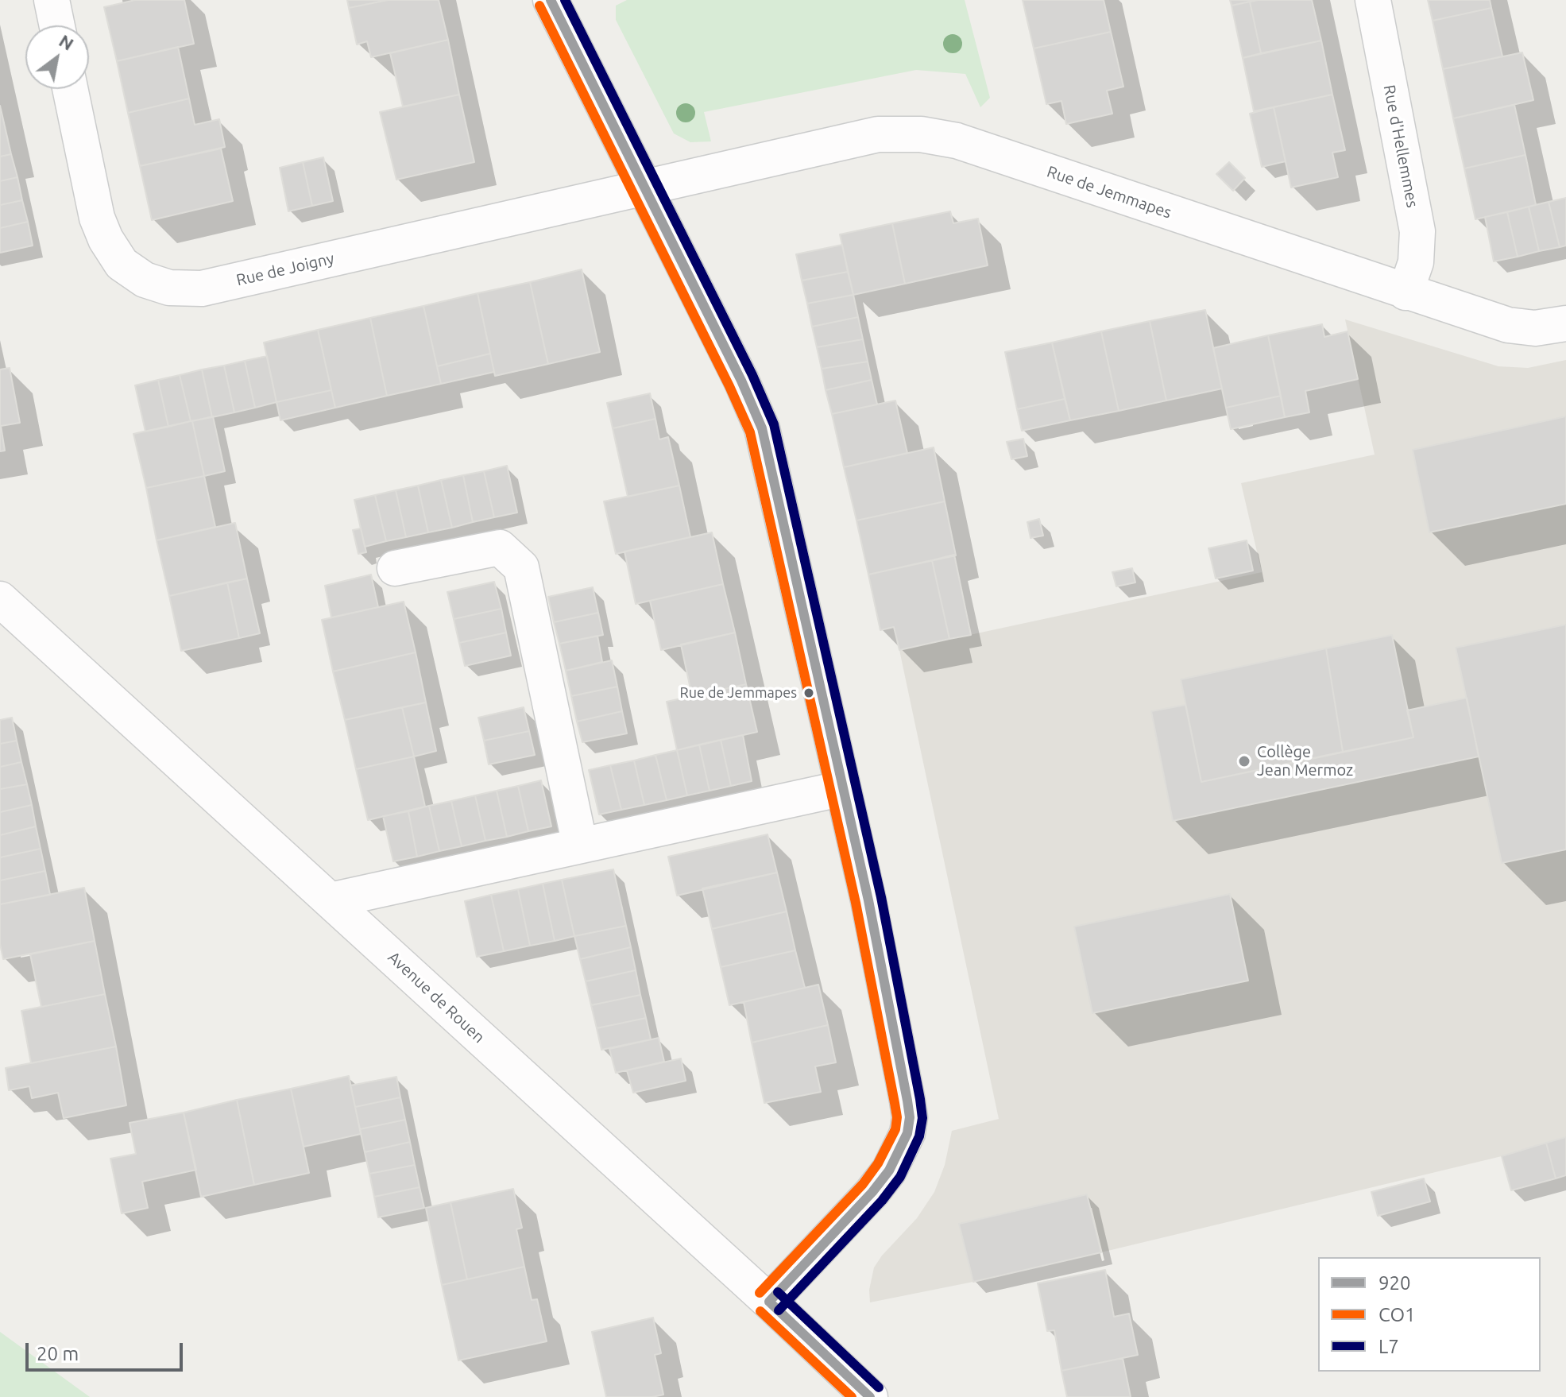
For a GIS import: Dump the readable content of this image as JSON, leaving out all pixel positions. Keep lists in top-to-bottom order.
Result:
{
  "streets": {
    "street": [
      "Rue d'Hellemmes",
      "Rue de Jemmapes",
      "Rue de Joigny",
      "Avenue de Rouen"
    ]
  },
  "crossings": [
    ["Rue d'Hellemmes", "Rue de Jemmapes"],
    ["Rue de Jemmapes", "Rue de Joigny"]
  ],
  "places": ["Rue de Jemmapes", "Collège Jean Mermoz"],
  "lines": ["transit line 920", "transit line L7", "transit line CO1"],
  "legend": ["920", "CO1", "L7"],
  "scale_bar": "20 m",
  "north": "top right"
}
